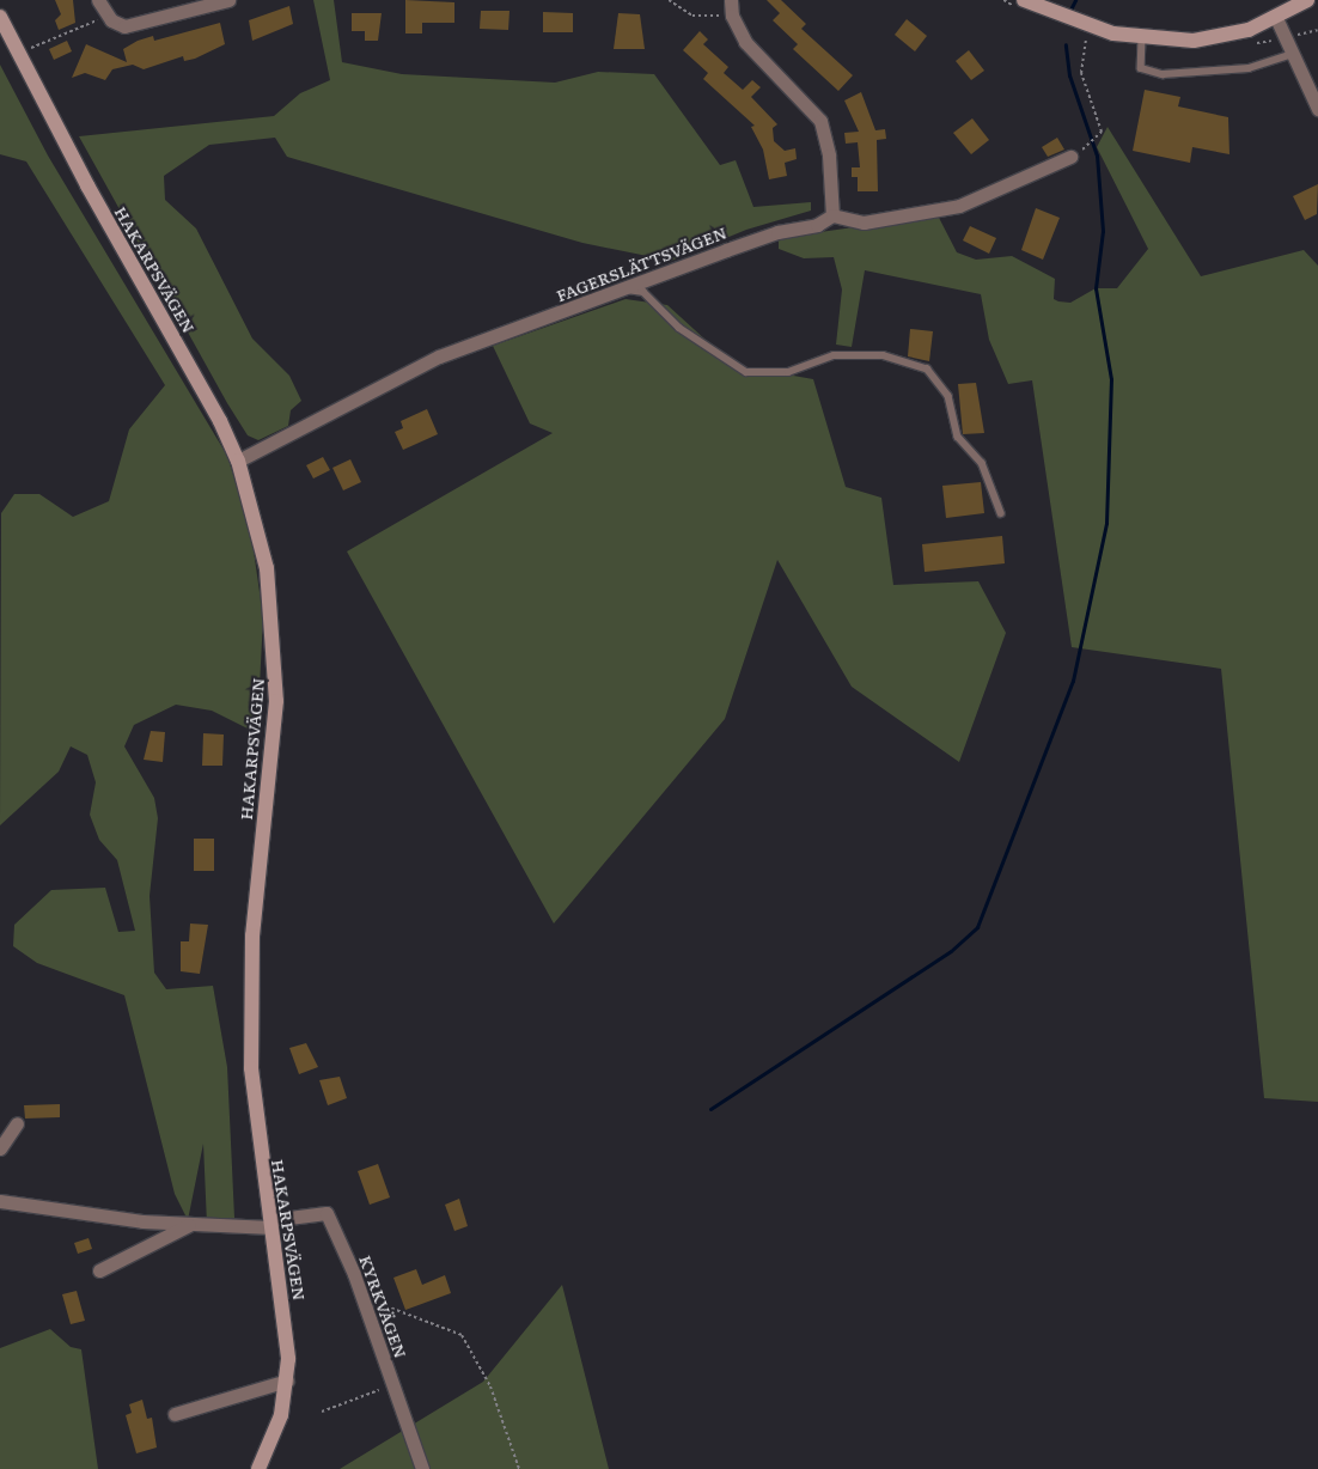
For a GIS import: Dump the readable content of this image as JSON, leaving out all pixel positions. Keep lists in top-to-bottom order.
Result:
{
  "streets": {
    "street": ["FAGERSLÄTTSVÄGEN", "HAKARPSVÄGEN", "KYRKVÄGEN"]
  },
  "crossings": [
    ["FAGERSLÄTTSVÄGEN", "HAKARPSVÄGEN"],
    ["HAKARPSVÄGEN", "KYRKVÄGEN"]
  ]
}
